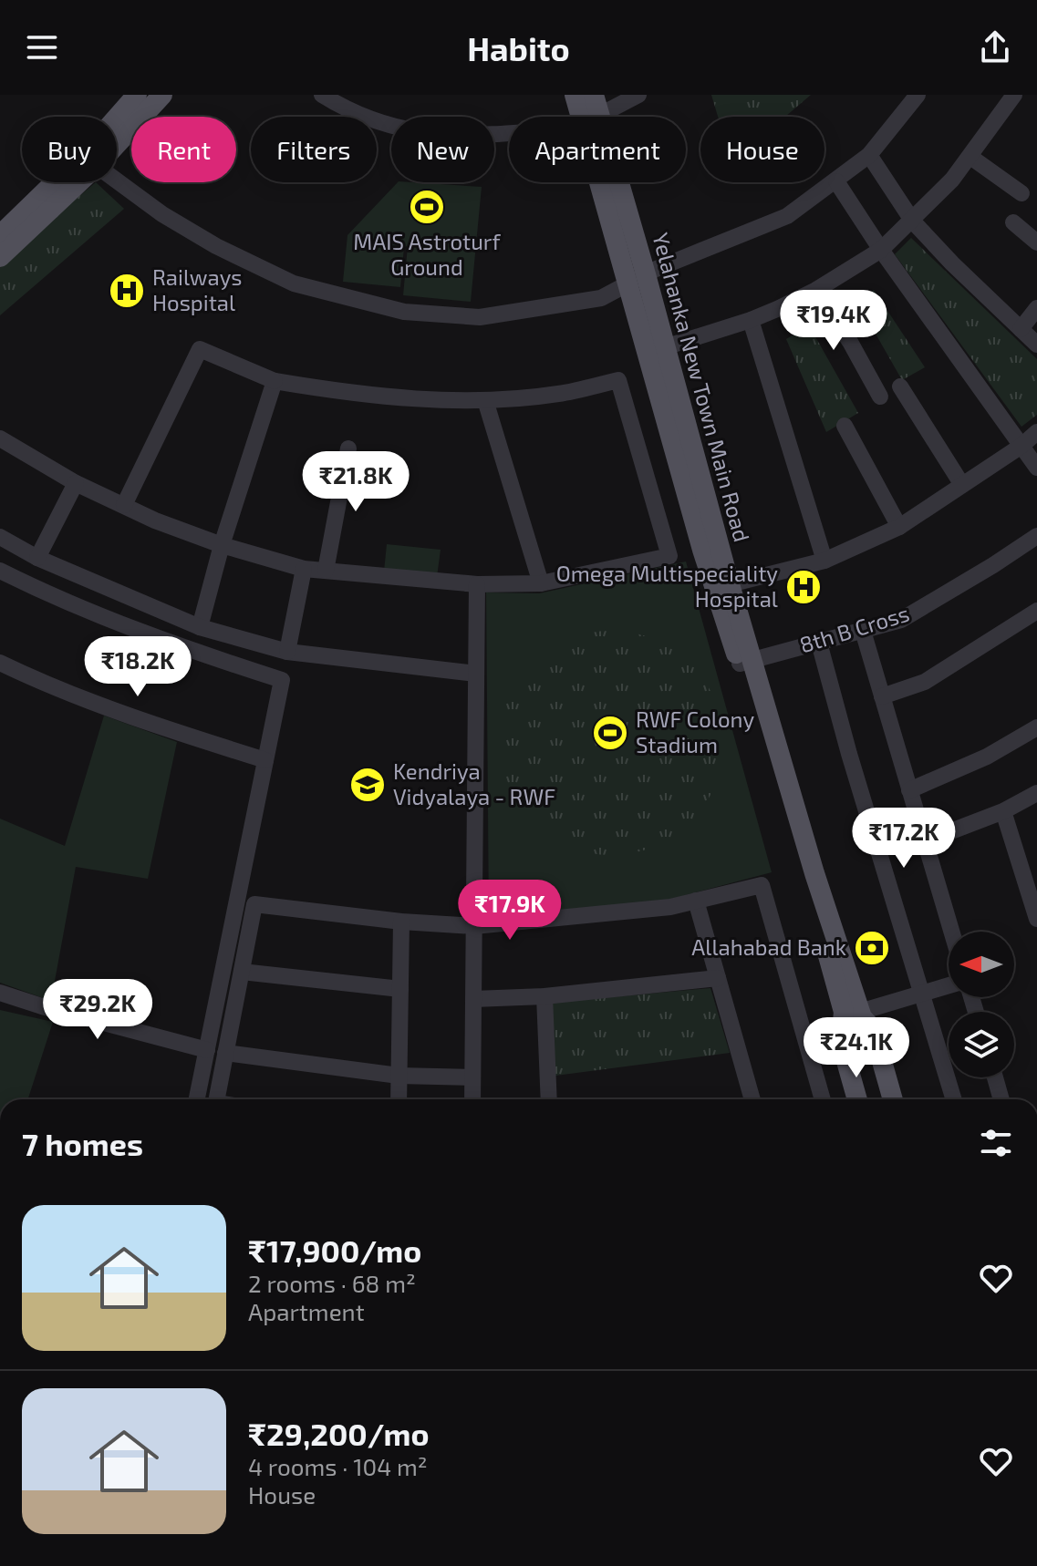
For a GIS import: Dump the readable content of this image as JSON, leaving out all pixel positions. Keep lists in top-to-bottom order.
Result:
{
  "streets": {
    "main road": ["Yelahanka New Town Main Road"],
    "street": ["8th B Cross"]
  },
  "crossings": [
    ["Yelahanka New Town Main Road", "8th B Cross"]
  ],
  "places": {
    "sports": ["MAIS Astroturf Ground", "RWF Colony Stadium"],
    "hospital": ["Railways Hospital", "Omega Multispeciality Hospital"],
    "school or university": ["Kendriya Vidyalaya - RWF"],
    "bank": ["Allahabad Bank"]
  },
  "north": "left",
  "page": {
    "header": "Habito",
    "chip": [
      "Buy",
      "Rent",
      "Filters",
      "New",
      "Apartment",
      "House"
    ],
    "price": [
      "₹19.4K",
      "₹21.8K",
      "₹18.2K",
      "₹17.2K",
      "₹17.9K",
      "₹29.2K",
      "₹24.1K"
    ],
    "heading": "7 homes",
    "list": [
      {
        "name": "₹17,900/mo",
        "note": "2 rooms · 68 m² · Apartment"
      },
      {
        "name": "₹29,200/mo",
        "note": "4 rooms · 104 m² · House"
      }
    ]
  }
}
